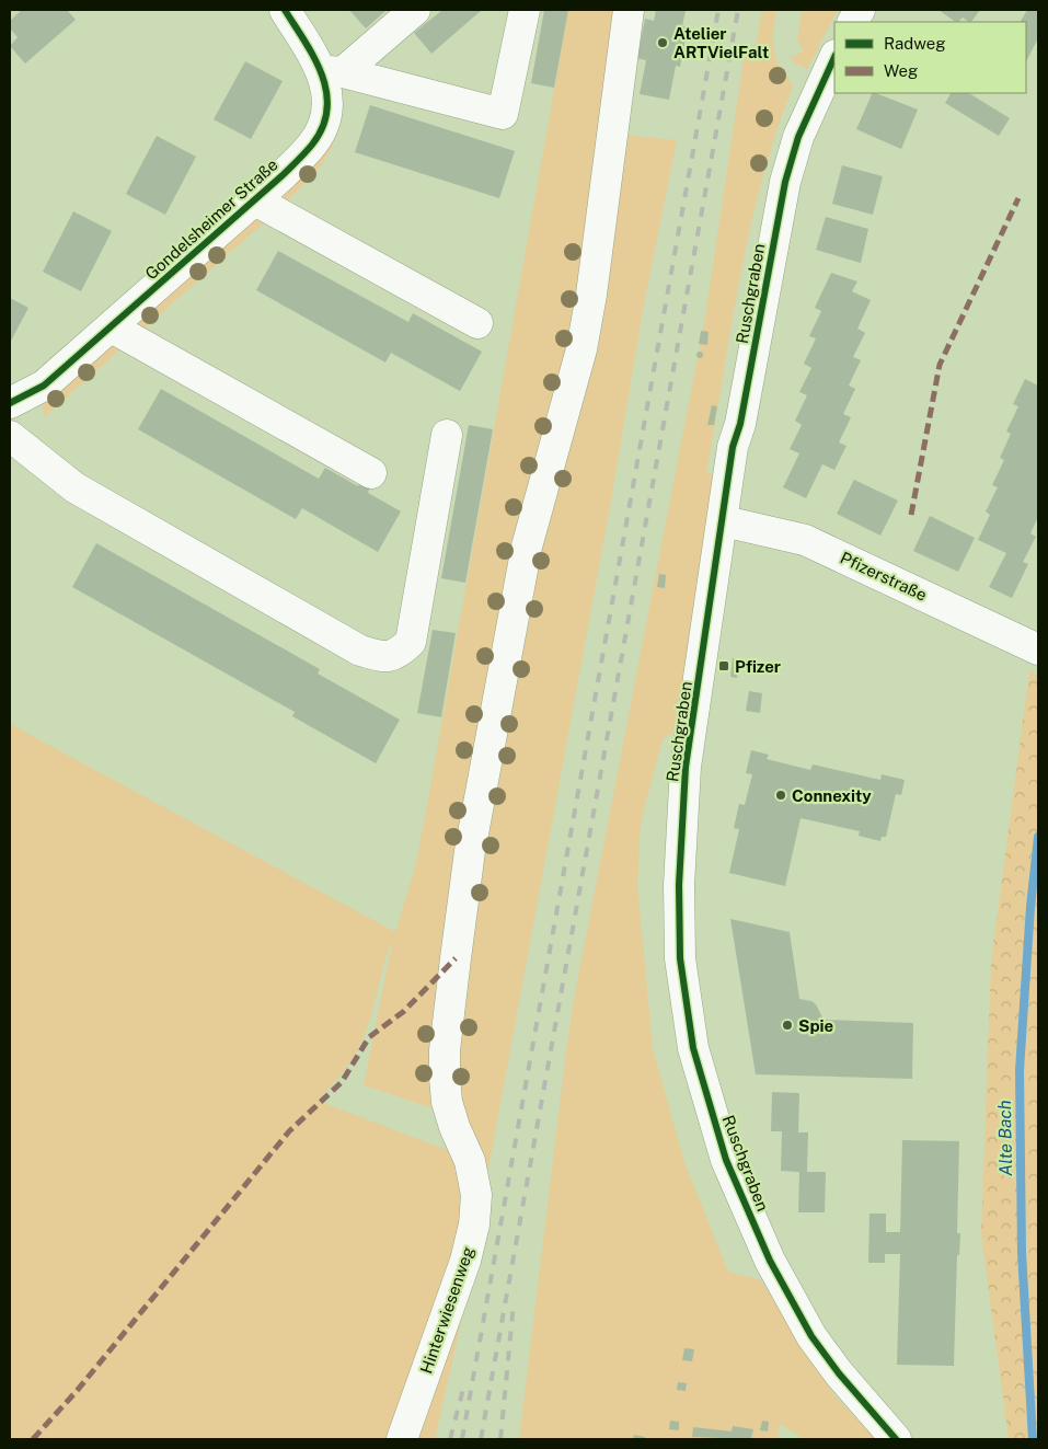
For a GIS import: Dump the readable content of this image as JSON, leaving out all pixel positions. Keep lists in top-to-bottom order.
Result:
{
  "streets": {
    "street": [
      "Gondelsheimer Straße",
      "Ruschgraben",
      "Pfizerstraße",
      "Hinterwiesenweg"
    ]
  },
  "crossings": [
    ["Ruschgraben", "Pfizerstraße"]
  ],
  "water": ["Alte Bach"],
  "places": {
    "other": ["Atelier ARTVielFalt", "Connexity", "Spie"],
    "transit": ["Pfizer"]
  },
  "legend": ["Radweg", "Weg"]
}
